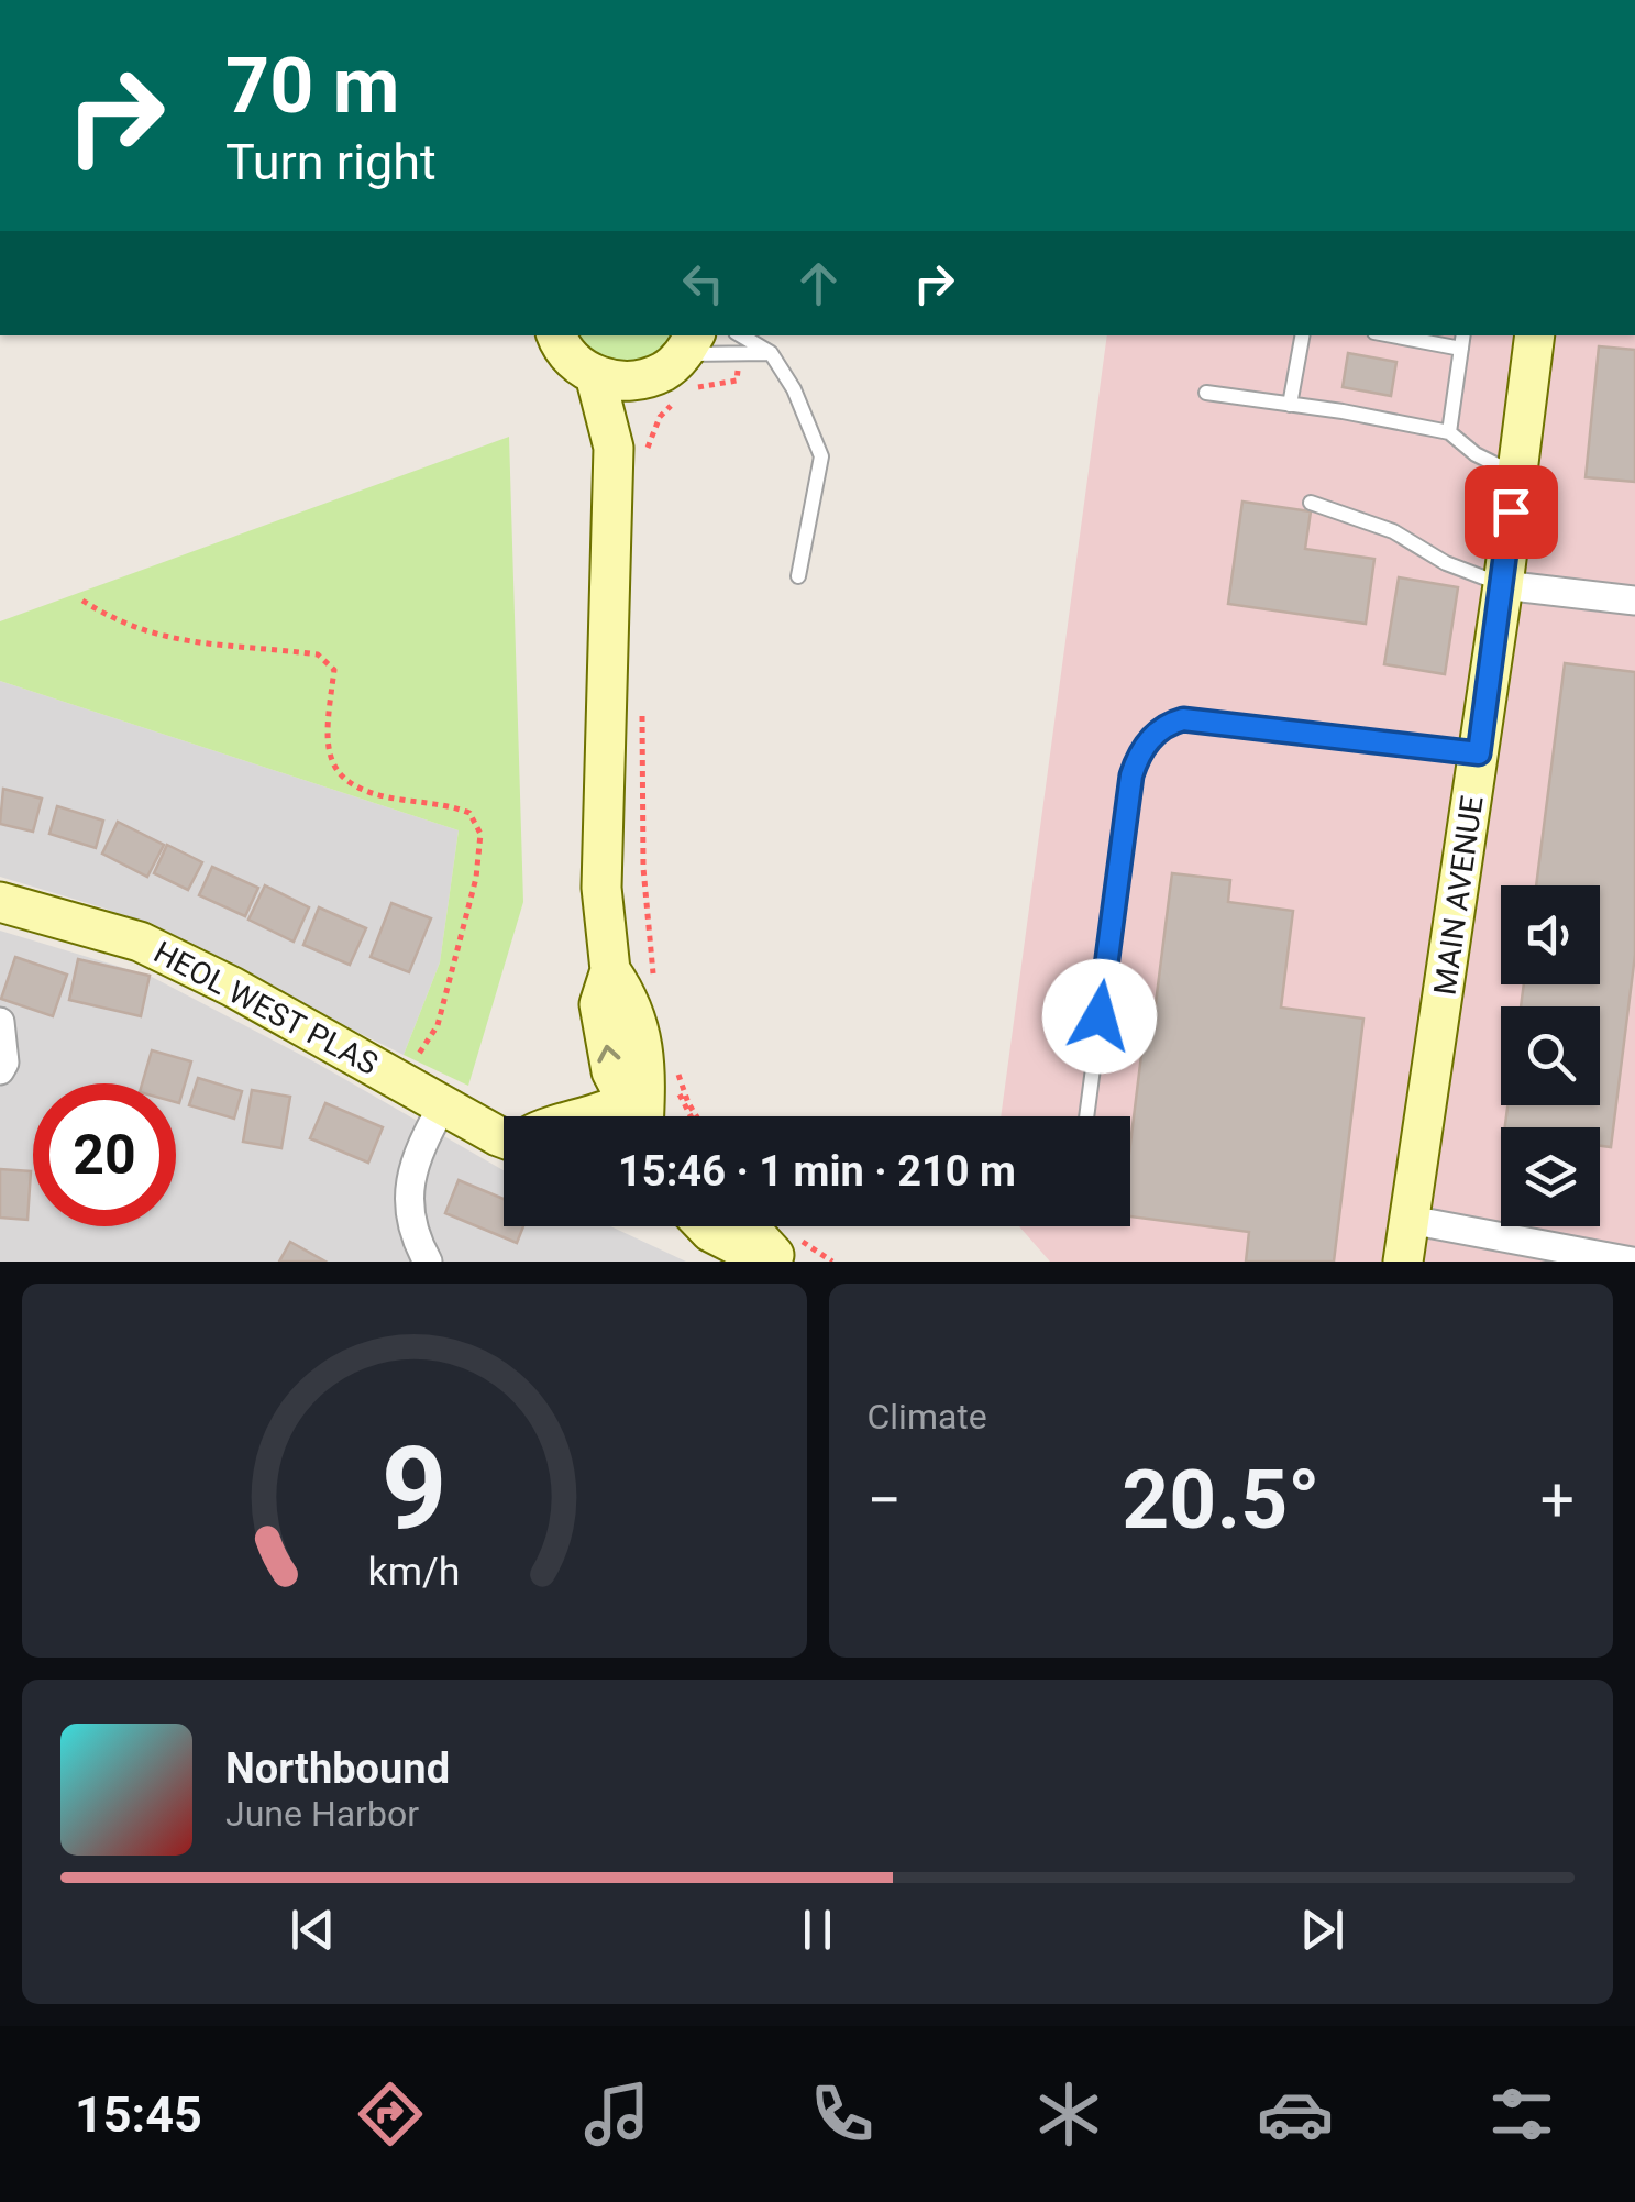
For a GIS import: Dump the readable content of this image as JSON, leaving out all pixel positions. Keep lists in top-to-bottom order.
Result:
{
  "streets": {
    "street": ["MAIN AVENUE", "HEOL WEST PLAS"]
  },
  "page": {
    "turn": ["70 m", "Turn right"],
    "limit": "20",
    "trip": "15:46 · 1 min · 210 m",
    "tile": "Climate",
    "heat": ["−", "20.5°", "+"],
    "song": ["Northbound", "June Harbor"],
    "tabs": "15:45",
    "gauge": ["9", "km/h"]
  }
}
